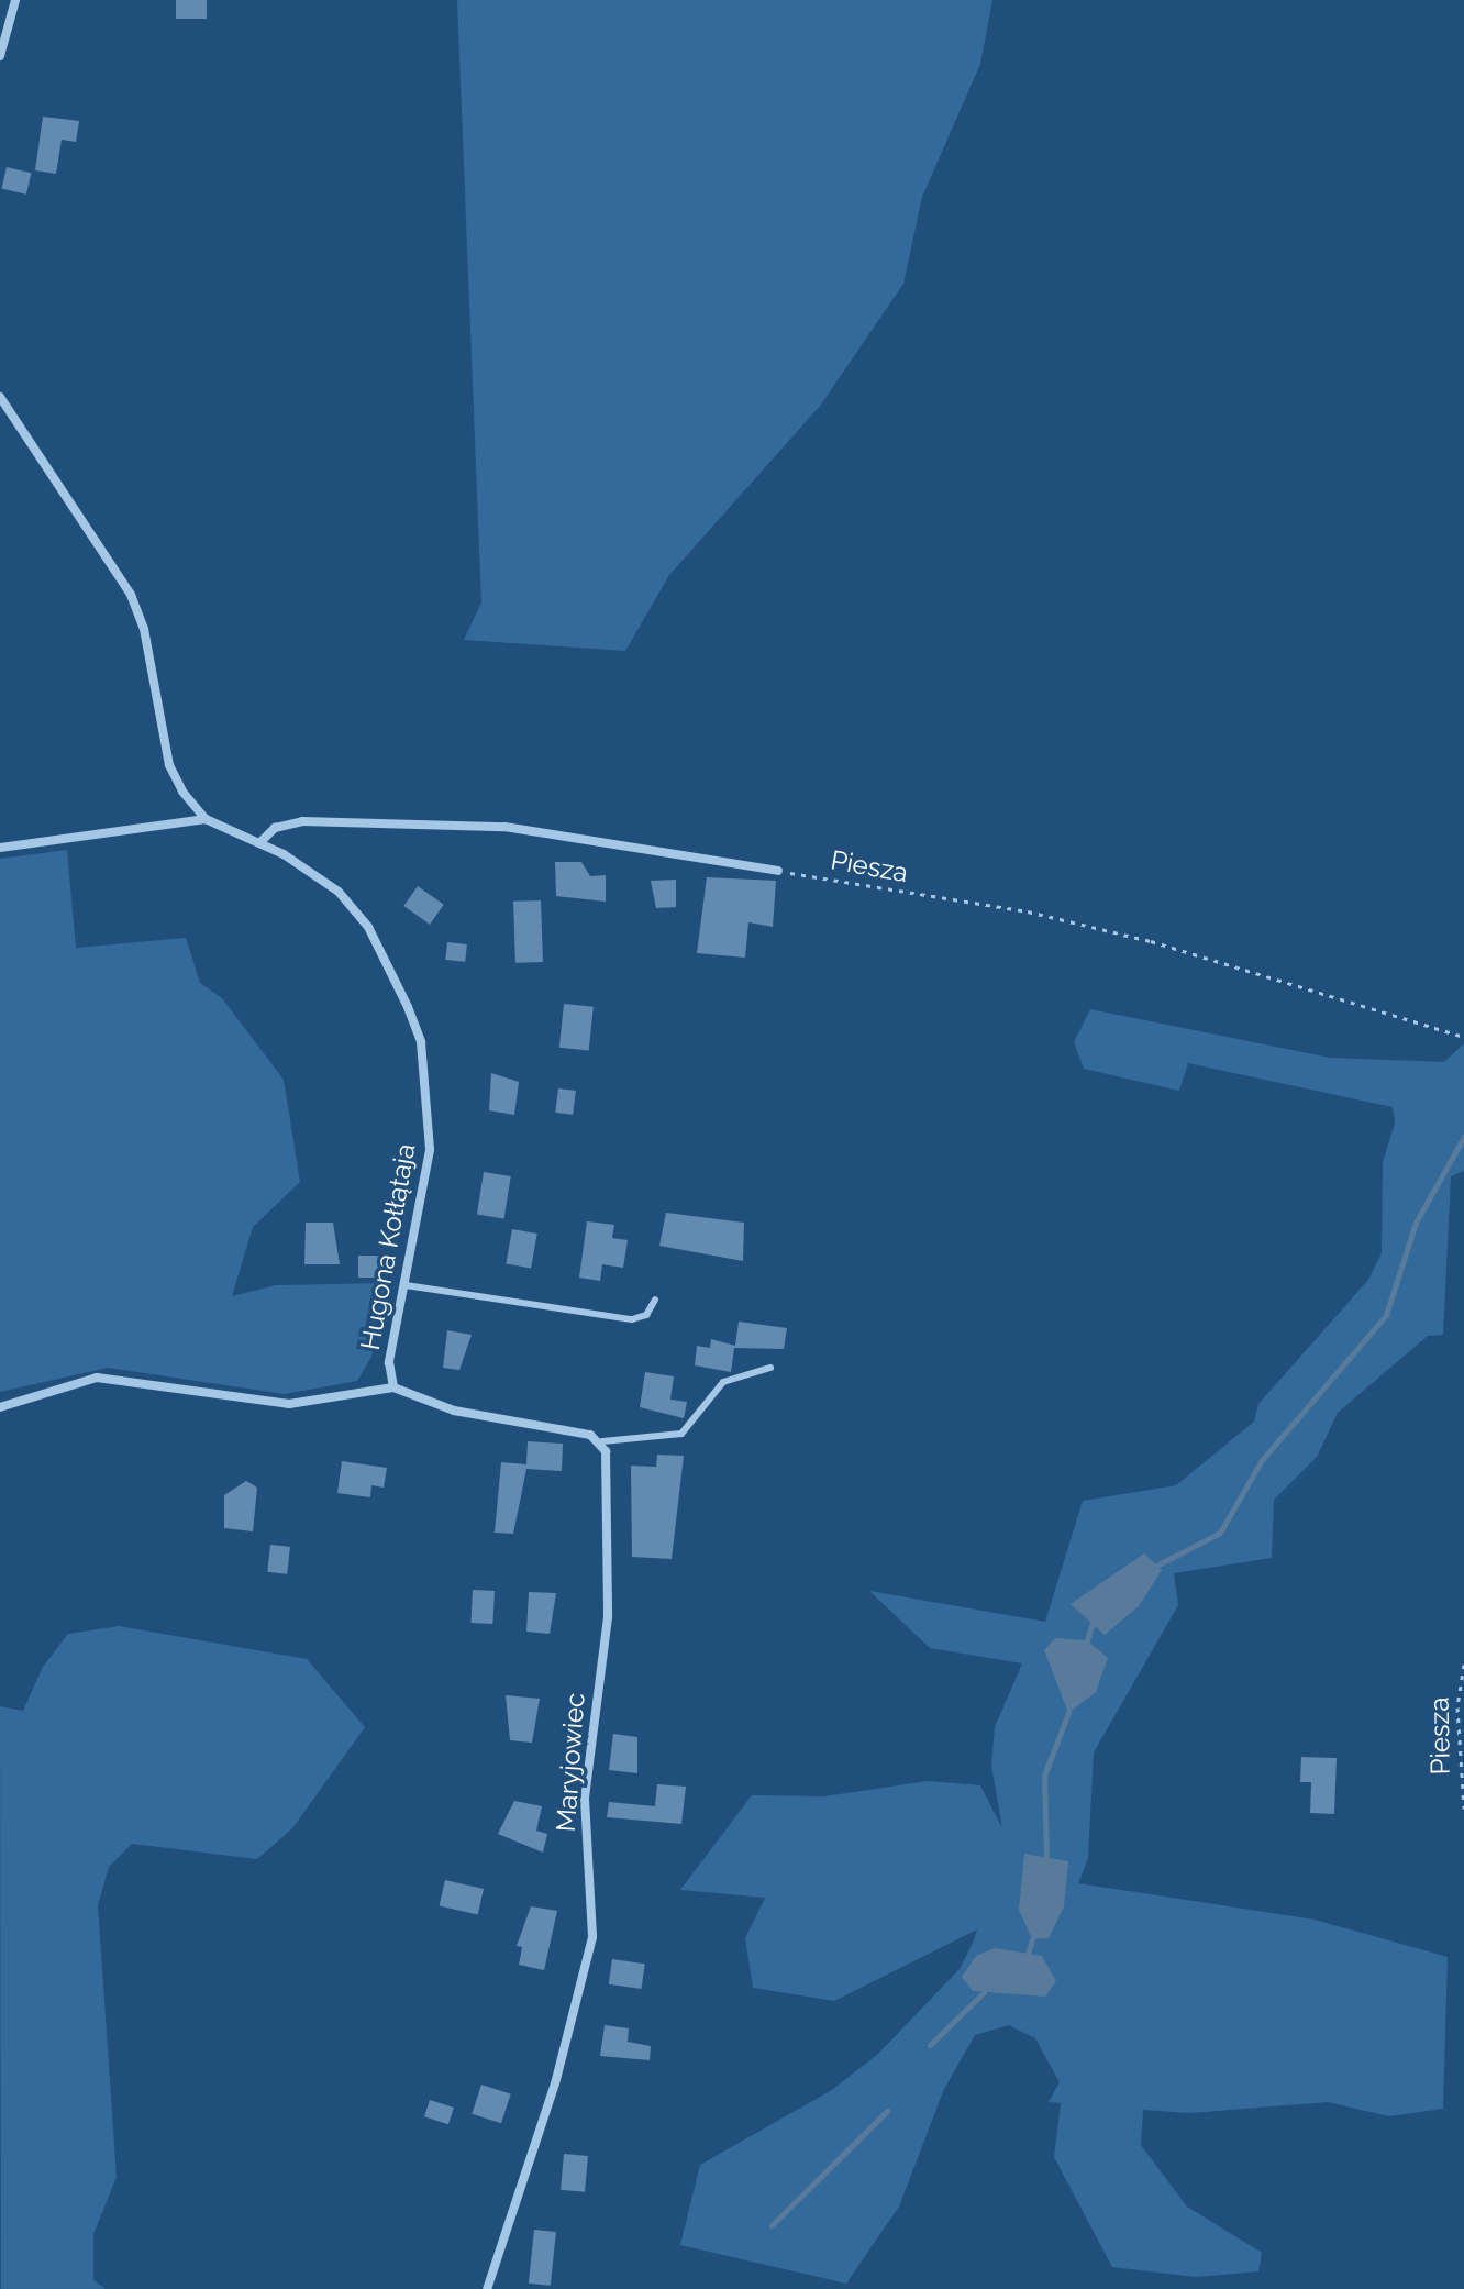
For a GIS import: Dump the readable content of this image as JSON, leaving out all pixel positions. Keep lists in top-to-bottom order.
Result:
{
  "streets": {
    "street": ["Hugona Kołłątaja", "Maryjowiec"],
    "path": ["Piesza"]
  }
}
